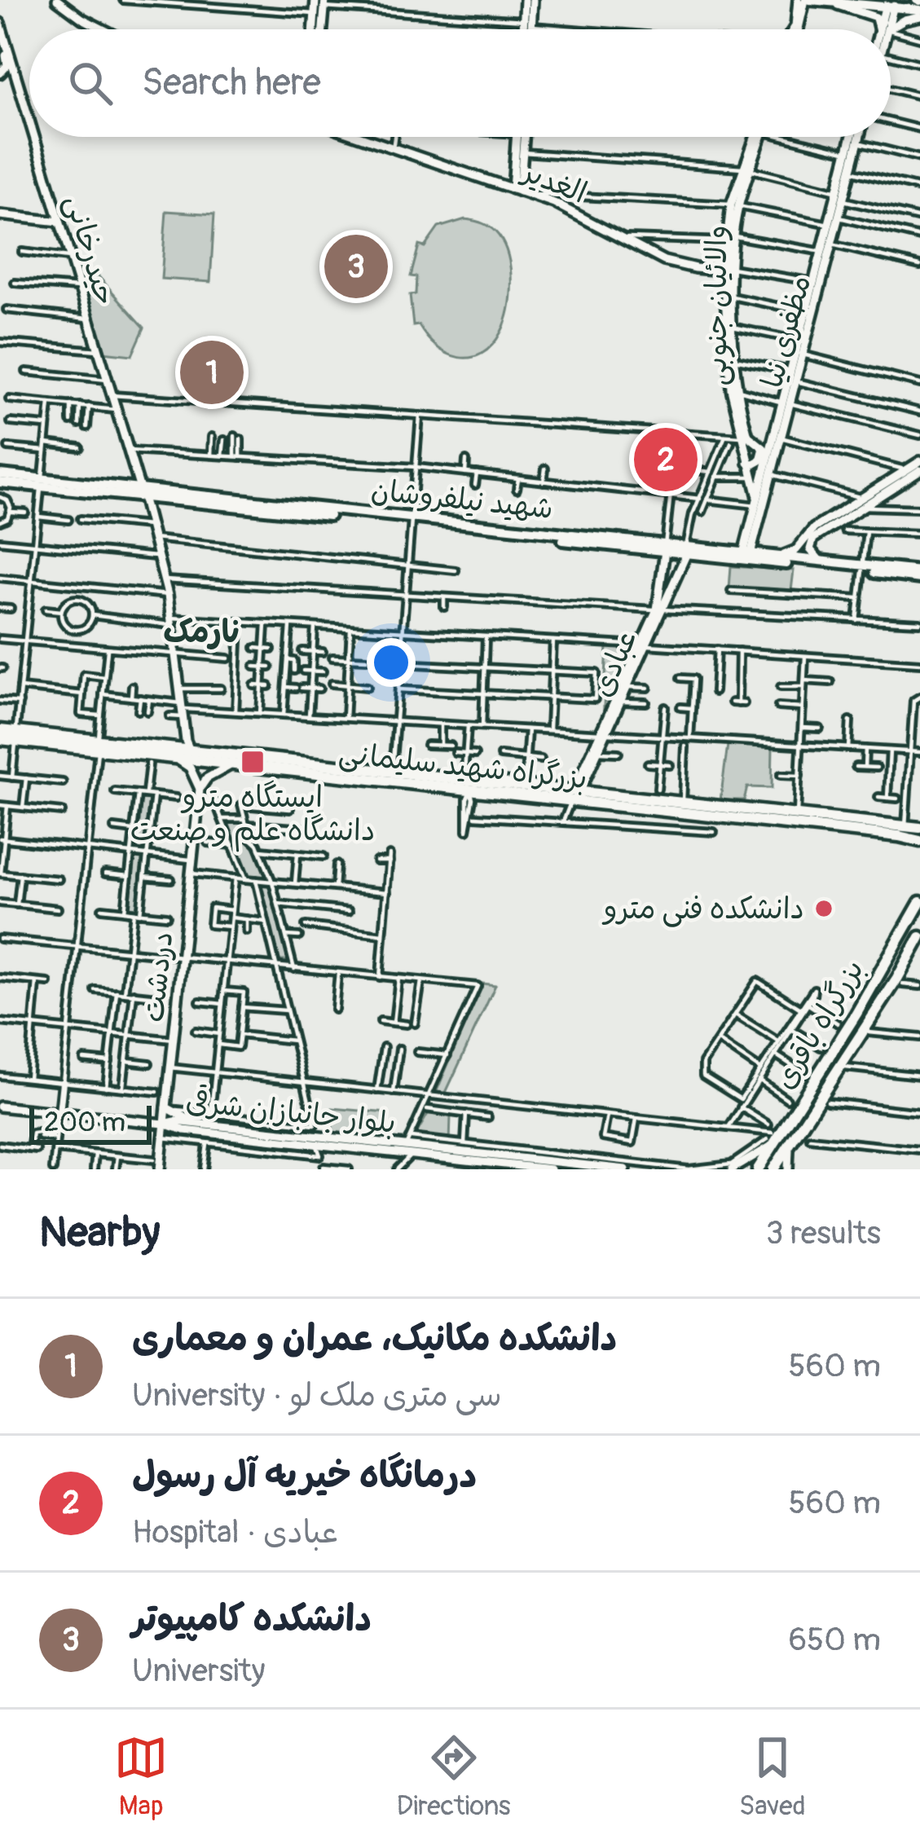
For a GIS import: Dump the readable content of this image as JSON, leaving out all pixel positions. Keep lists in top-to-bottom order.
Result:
{
  "streets": {
    "highway": ["بزرگراه شهید سلیمانی", "بزرگراه باقری"],
    "main road": [
      "الغدیر",
      "حیدرخانی",
      "والائیان جنوبی",
      "مظفری نیا",
      "شهید نیلفروشان",
      "عبادی",
      "دردشت",
      "بلوار جانبازان شرقی"
    ]
  },
  "crossings": [
    ["الغدیر", "والائیان جنوبی"],
    ["حیدرخانی", "شهید نیلفروشان"],
    ["حیدرخانی", "بزرگراه شهید سلیمانی"],
    ["والائیان جنوبی", "مظفری نیا"],
    ["مظفری نیا", "شهید نیلفروشان"],
    ["شهید نیلفروشان", "عبادی"],
    ["عبادی", "بزرگراه شهید سلیمانی"],
    ["دردشت", "بلوار جانبازان شرقی"]
  ],
  "districts": ["نارمک"],
  "places": {
    "transit": ["ایستگاه مترو دانشگاه علم و صنعت"],
    "other": ["دانشکده فنی مترو"]
  },
  "scale_bar": "200 m",
  "page": {
    "search": "Search here",
    "pins": ["3", "1", "2"],
    "scale": "200 m",
    "heading": ["Nearby", "3 results"],
    "list": [
      {
        "mark": "1",
        "name": "دانشکده مکانیک، عمران و معماری",
        "note": "University · سی متری ملک لو",
        "value": "560 m"
      },
      {
        "mark": "2",
        "name": "درمانگاه خیریه آل رسول",
        "note": "Hospital · عبادی",
        "value": "560 m"
      },
      {
        "mark": "3",
        "name": "دانشکده کامپیوتر",
        "note": "University",
        "value": "650 m"
      }
    ],
    "nav": ["Map", "Directions", "Saved"]
  }
}
